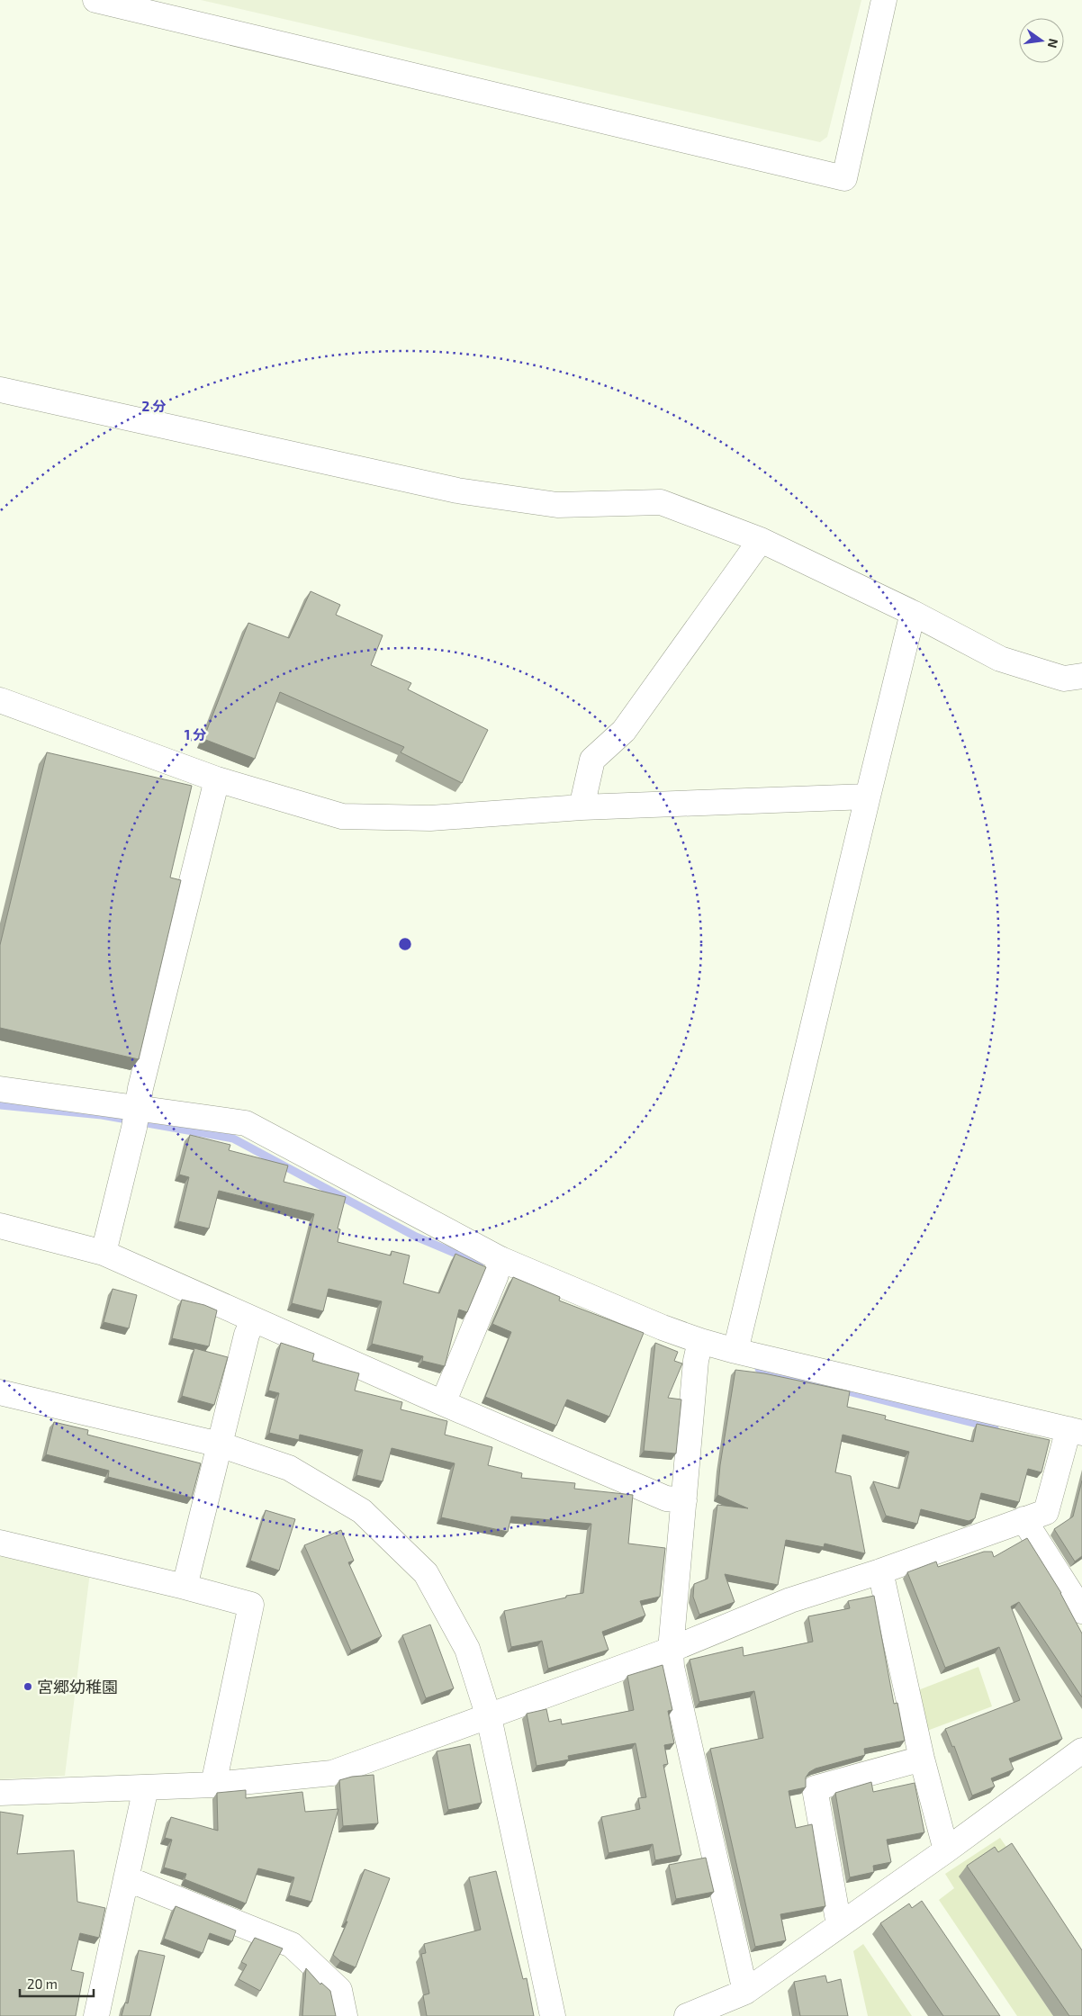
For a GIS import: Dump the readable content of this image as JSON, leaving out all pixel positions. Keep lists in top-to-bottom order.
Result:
{
  "places": ["宮郷幼稚園"],
  "scale_bar": "20 m",
  "north": "right",
  "rings": ["2 分", "1 分"]
}
